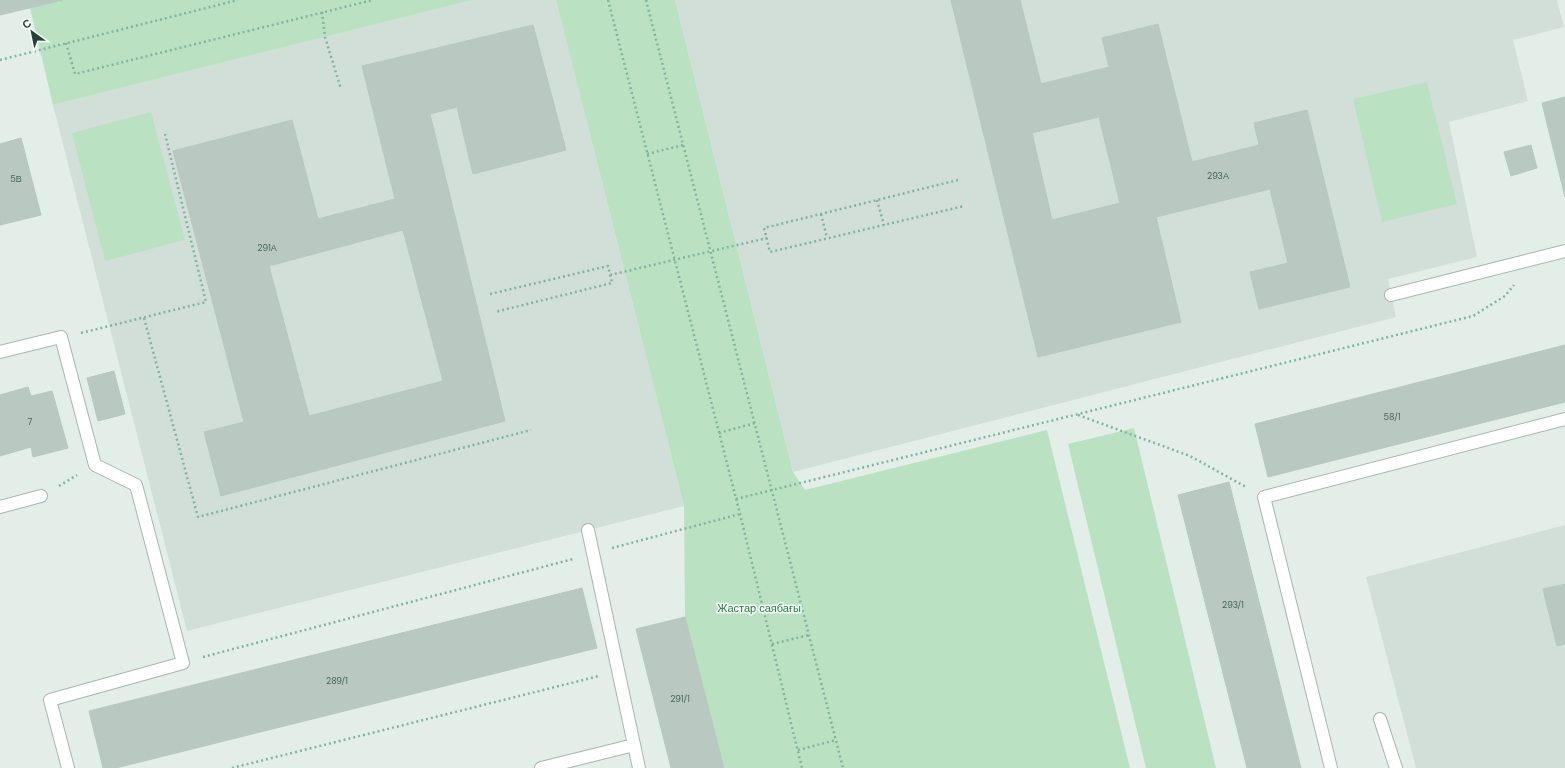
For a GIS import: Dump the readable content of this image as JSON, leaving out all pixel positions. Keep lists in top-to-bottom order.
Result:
{
  "parks": ["Жастар саябағы"],
  "house_numbers": [
    "293А",
    "5В",
    "291А",
    "58/1",
    "7",
    "293/1",
    "289/1",
    "291/1"
  ],
  "north": "top left"
}
